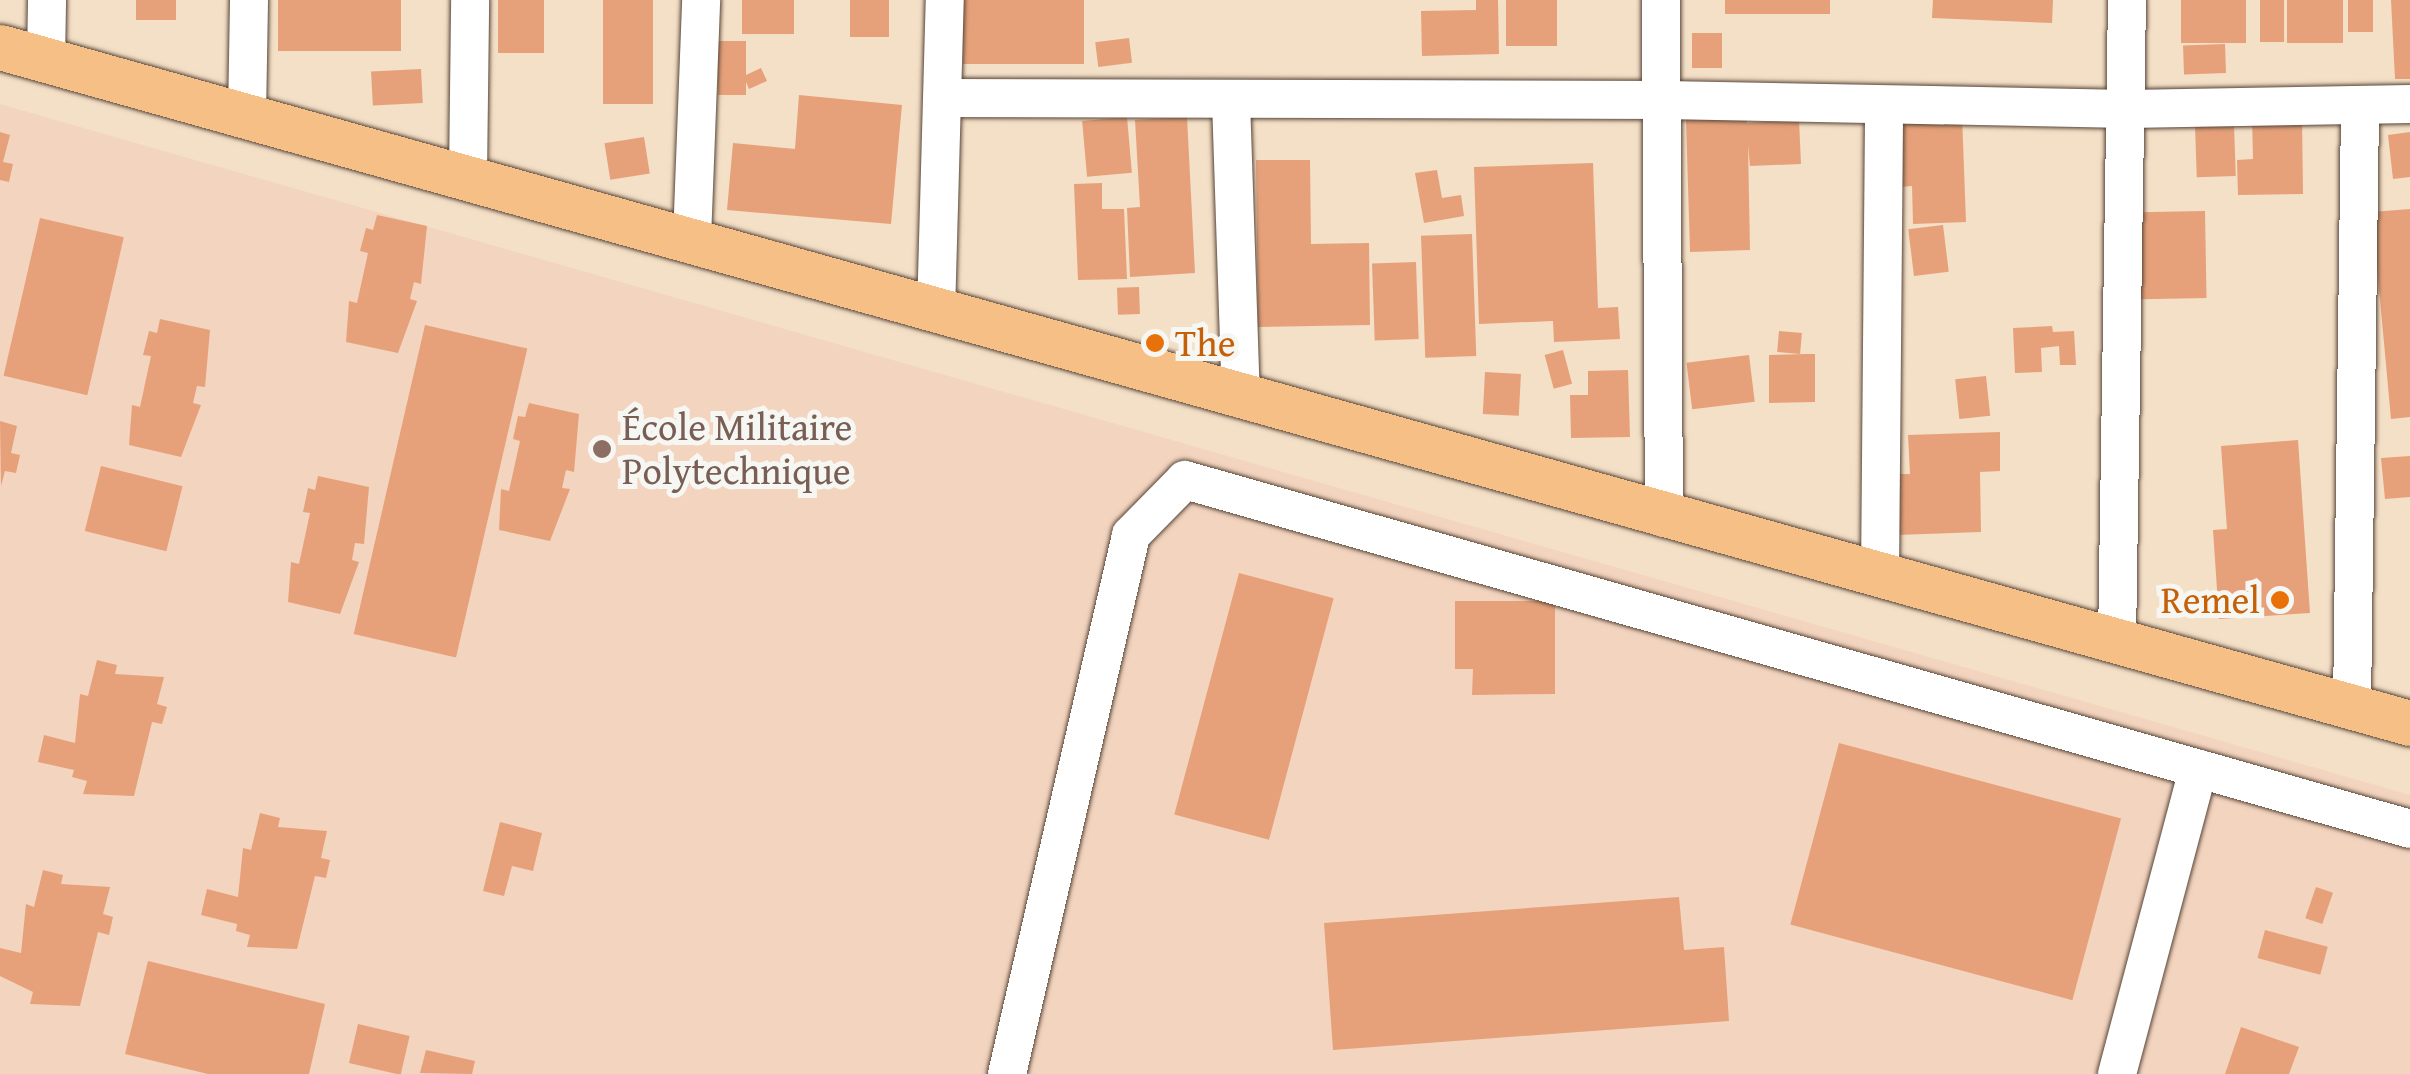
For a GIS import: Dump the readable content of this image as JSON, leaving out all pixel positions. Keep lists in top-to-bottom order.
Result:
{
  "places": ["The", "École Militaire Polytechnique", "Remel"]
}
